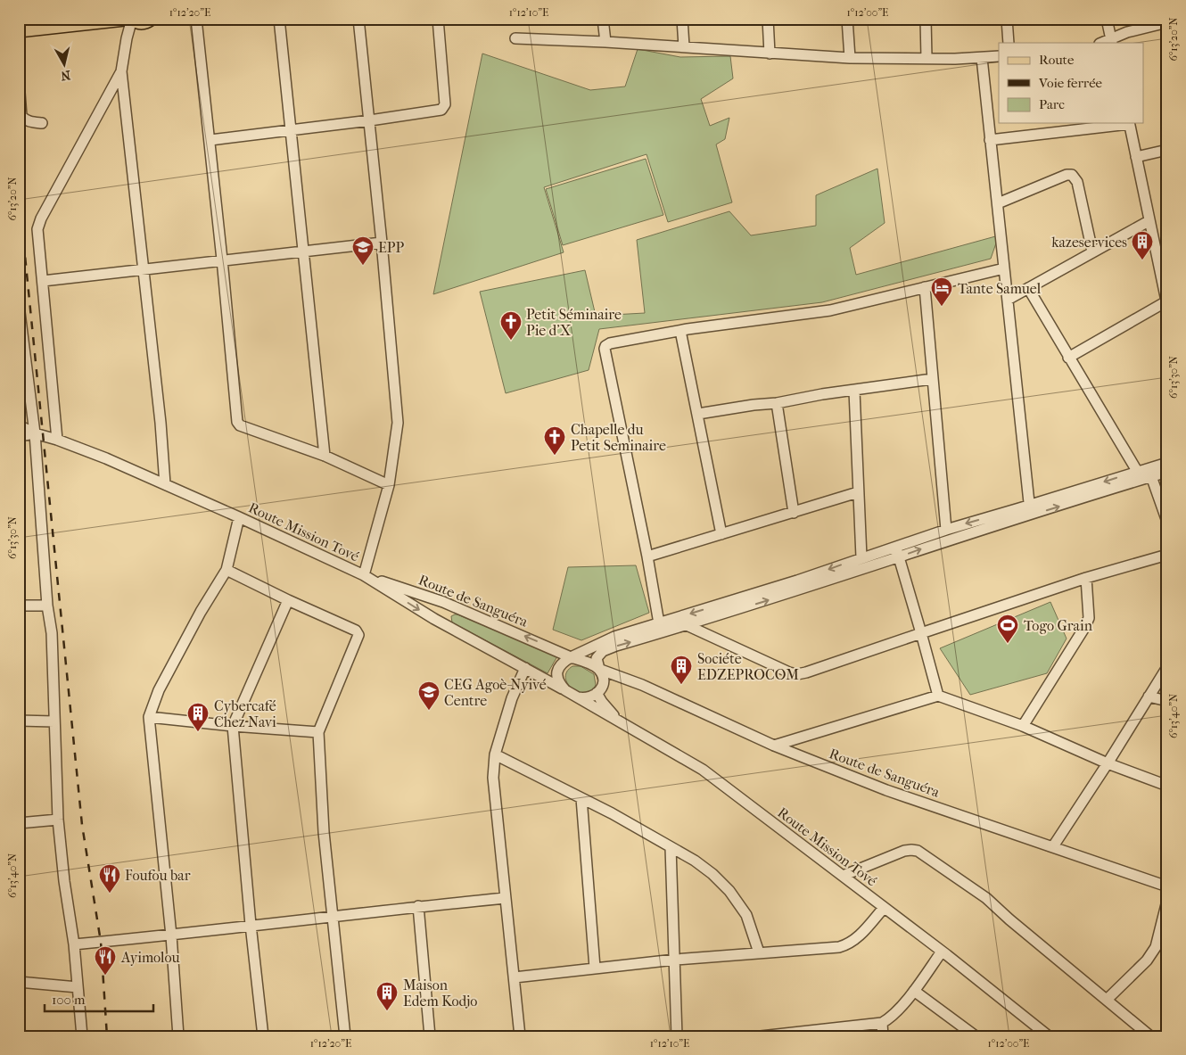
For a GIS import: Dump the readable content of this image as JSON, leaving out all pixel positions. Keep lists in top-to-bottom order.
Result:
{
  "streets": {
    "street": ["Route Mission Tové", "Route de Sanguéra"]
  },
  "crossings": [
    ["Route Mission Tové", "Route de Sanguéra"]
  ],
  "places": {
    "building": [
      "kazeservices",
      "Sociéte EDZEPROCOM",
      "Cybercafé Chez Navi",
      "Maison Edem Kodjo"
    ],
    "school or university": ["EPP", "CEG Agoè-Nyivé Centre"],
    "hotel": ["Tante Samuel"],
    "church": ["Petit Séminaire Pie d'X", "Chapelle du Petit Seminaire"],
    "sports": ["Togo Grain"],
    "restaurant": ["Foufou bar", "Ayimolou"]
  },
  "legend": ["Route", "Voie ferrée", "Parc"],
  "scale_bar": "100 m",
  "north": "bottom",
  "coordinates": [
    "1°12'20\"E",
    "1°12'10\"E",
    "1°12'00\"E",
    "6°13'20\"N",
    "6°13'30\"N",
    "6°13'40\"N"
  ]
}
